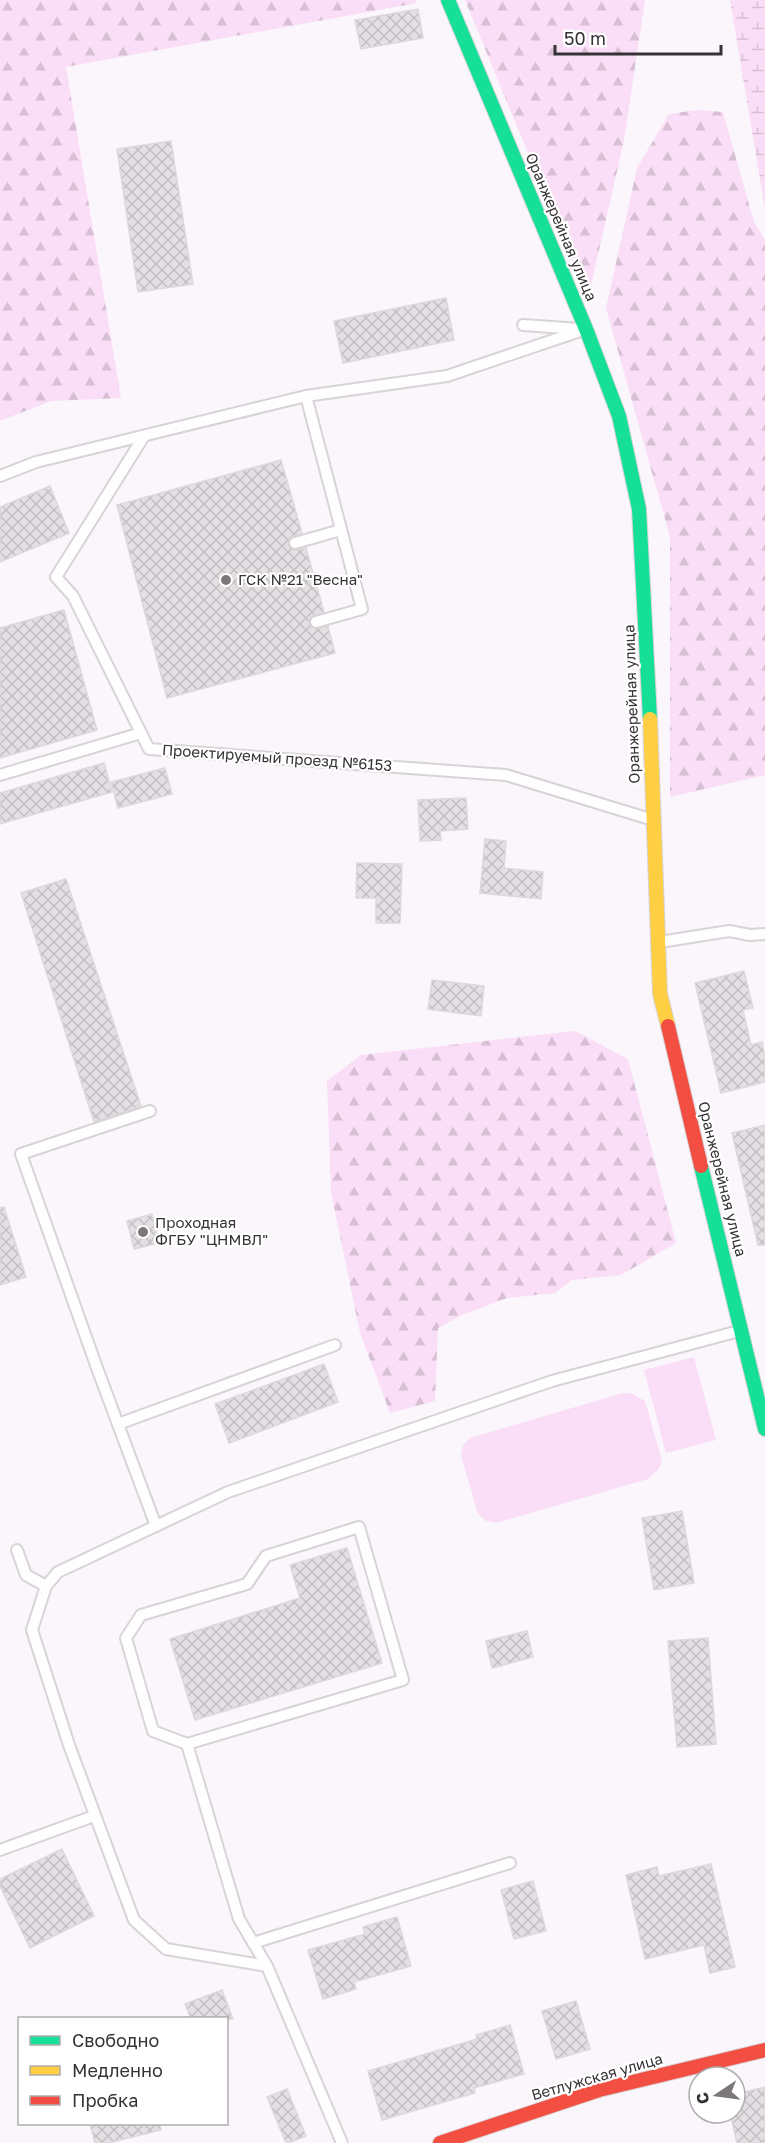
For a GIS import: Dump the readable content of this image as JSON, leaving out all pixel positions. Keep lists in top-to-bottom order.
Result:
{
  "streets": {
    "street": ["Оранжерейная улица", "Ветлужская улица"],
    "lane": ["Проектируемый проезд №6153"]
  },
  "crossings": [
    ["Оранжерейная улица", "Проектируемый проезд №6153"]
  ],
  "places": ["ГСК №21 \"Весна\"", "Проходная ФГБУ \"ЦНМВЛ\""],
  "legend": ["Свободно", "Медленно", "Пробка"],
  "scale_bar": "50 m",
  "north": "left"
}
